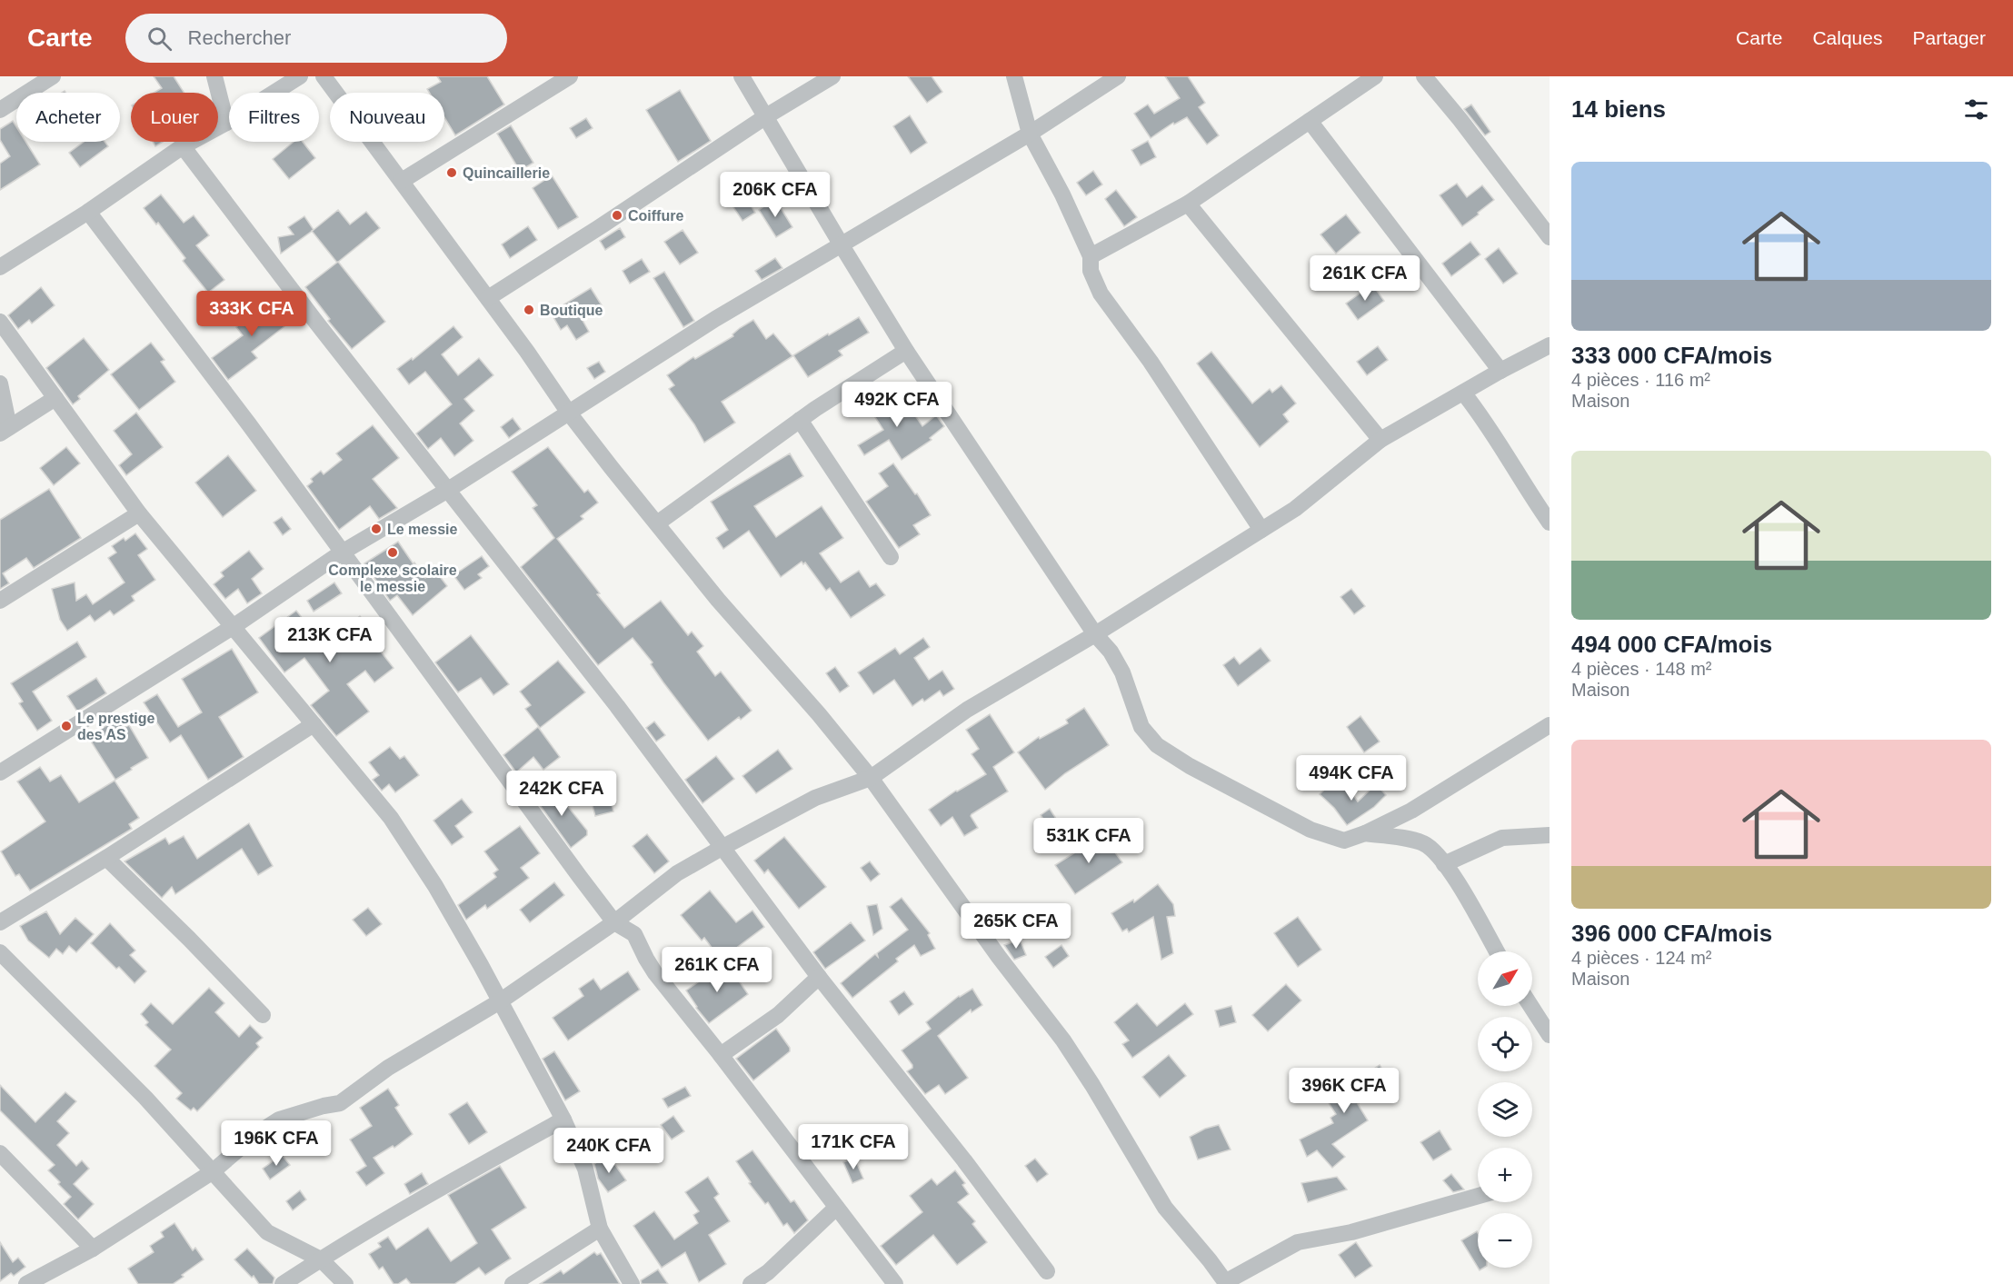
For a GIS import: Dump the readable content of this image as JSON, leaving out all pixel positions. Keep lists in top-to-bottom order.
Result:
{
  "places": [
    "Quincaillerie",
    "Coiffure",
    "Boutique",
    "Le messie",
    "Complexe scolaire le messie",
    "Le prestige des AS"
  ],
  "north": "top right",
  "page": {
    "header": "Carte",
    "search": "Rechercher",
    "nav": ["Carte", "Calques", "Partager"],
    "heading": "14 biens",
    "chip": [
      "Acheter",
      "Louer",
      "Filtres",
      "Nouveau"
    ],
    "list": [
      {
        "name": "333 000 CFA/mois",
        "note": "4 pièces · 116 m² · Maison"
      },
      {
        "name": "494 000 CFA/mois",
        "note": "4 pièces · 148 m² · Maison"
      },
      {
        "name": "396 000 CFA/mois",
        "note": "4 pièces · 124 m² · Maison"
      }
    ],
    "price": [
      "206K CFA",
      "261K CFA",
      "333K CFA",
      "492K CFA",
      "213K CFA",
      "494K CFA",
      "242K CFA",
      "531K CFA",
      "265K CFA",
      "261K CFA",
      "396K CFA",
      "196K CFA",
      "171K CFA",
      "240K CFA"
    ],
    "map_buttons": ["+", "−"]
  }
}
